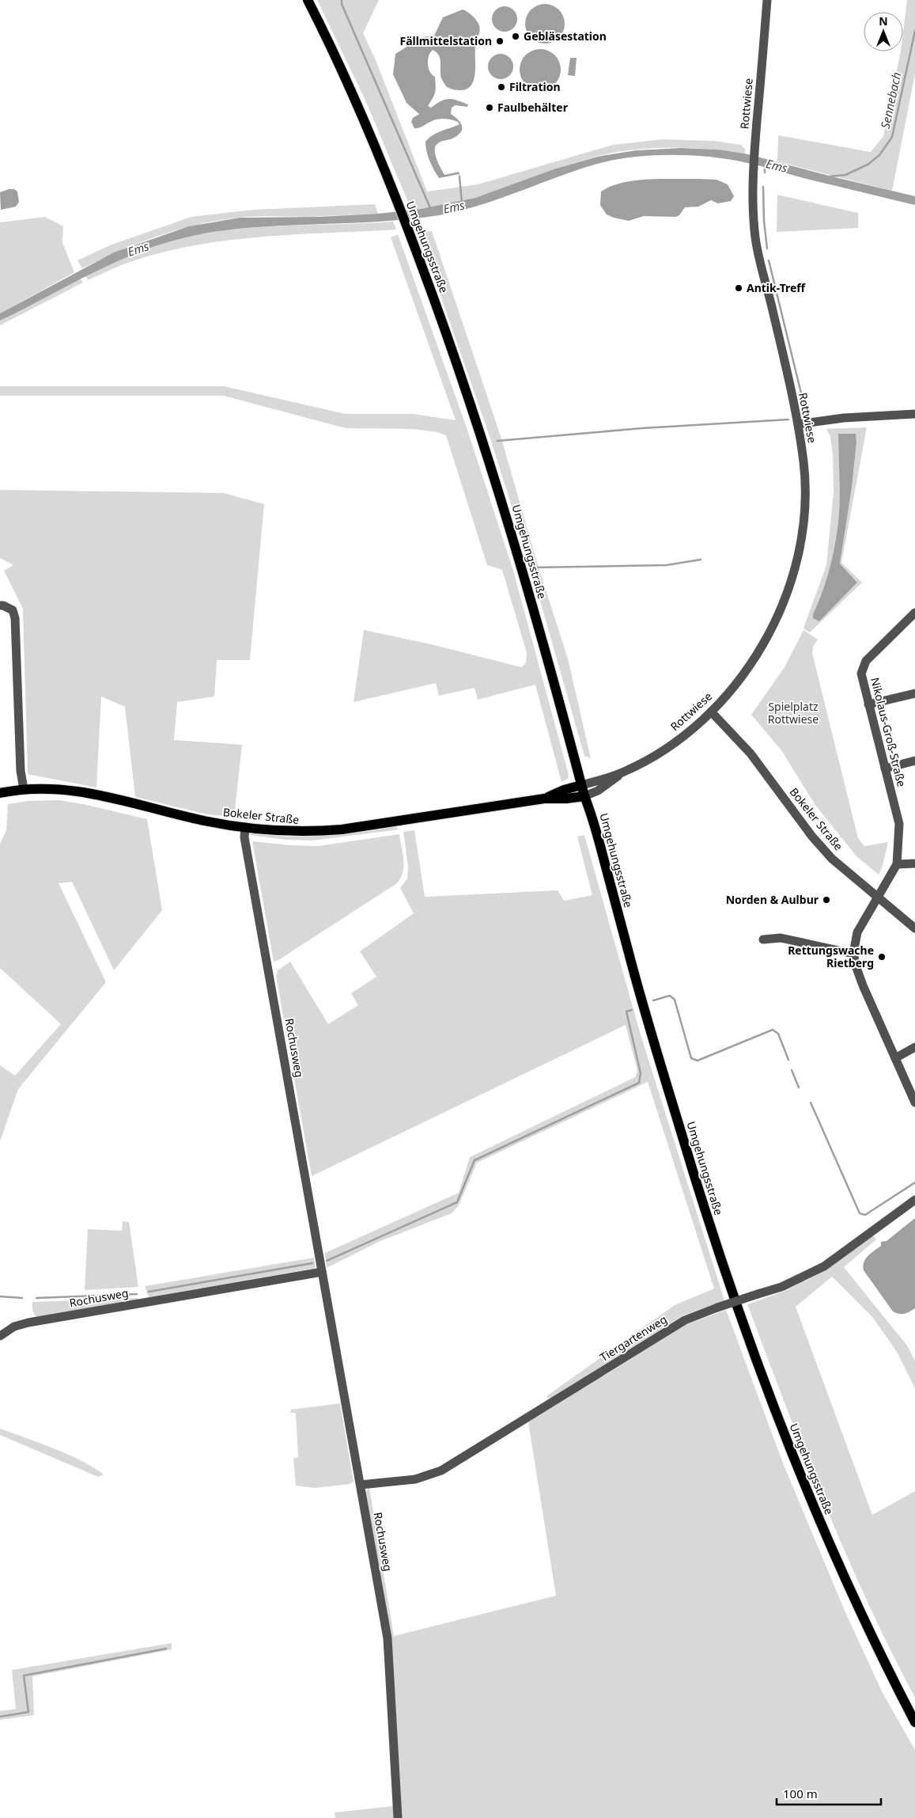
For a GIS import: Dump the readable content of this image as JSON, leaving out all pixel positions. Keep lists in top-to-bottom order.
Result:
{
  "streets": {
    "main road": ["Umgehungsstraße", "Bokeler Straße"],
    "street": [
      "Rottwiese",
      "Nikolaus-Groß-Straße",
      "Rochusweg",
      "Tiergartenweg"
    ]
  },
  "crossings": [
    ["Rottwiese", "Umgehungsstraße"],
    ["Rottwiese", "Bokeler Straße"],
    ["Umgehungsstraße", "Bokeler Straße"],
    ["Nikolaus-Groß-Straße", "Bokeler Straße"],
    ["Bokeler Straße", "Rochusweg"],
    ["Rochusweg", "Tiergartenweg"]
  ],
  "water": ["Sennebach", "Ems"],
  "parks": ["Spielplatz Rottwiese"],
  "places": [
    "Gebläsestation",
    "Fällmittelstation",
    "Filtration",
    "Faulbehälter",
    "Antik-Treff",
    "Norden & Aulbur",
    "Rettungswache Rietberg"
  ],
  "scale_bar": "100 m",
  "north": "top"
}
